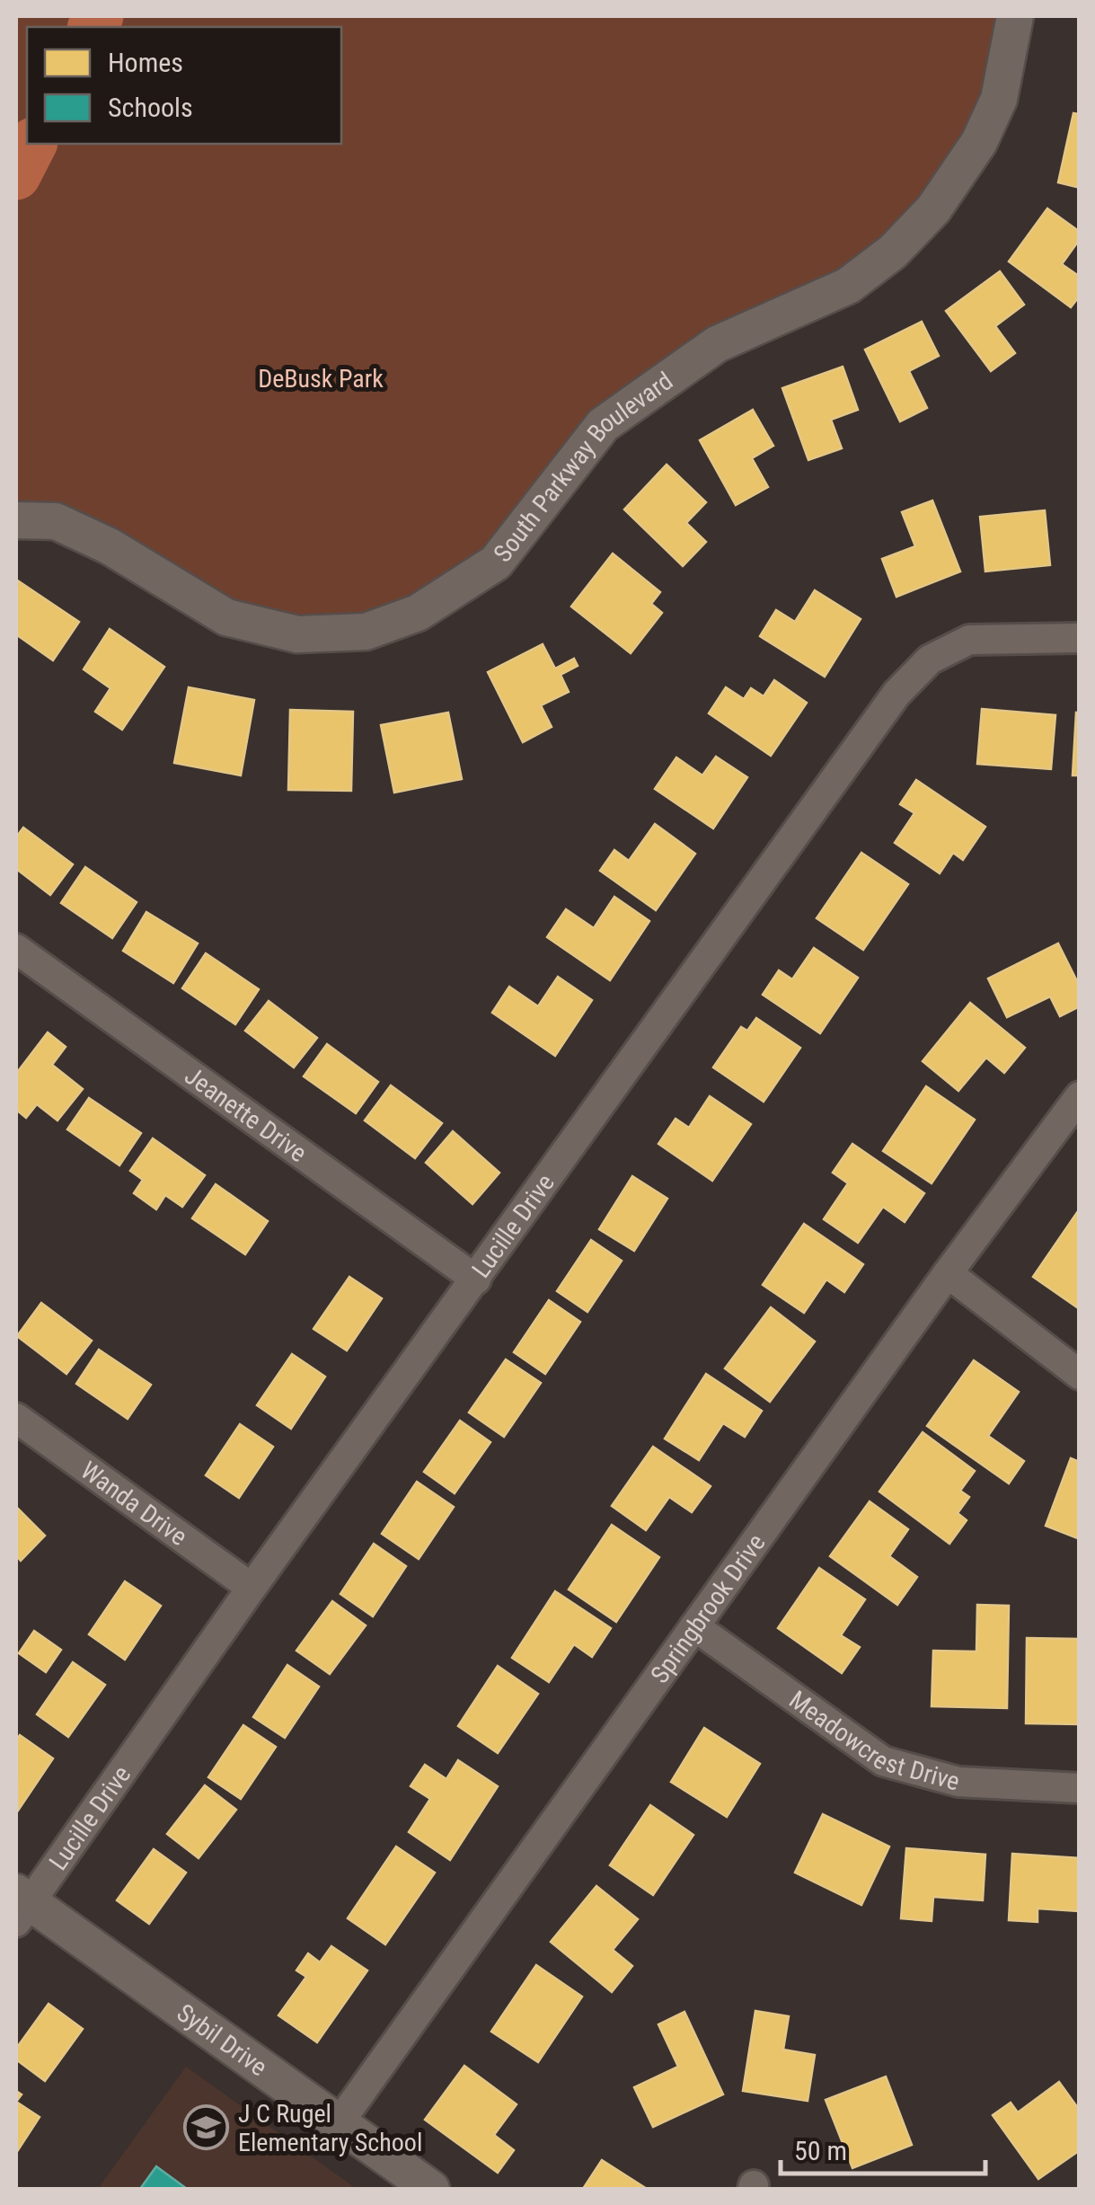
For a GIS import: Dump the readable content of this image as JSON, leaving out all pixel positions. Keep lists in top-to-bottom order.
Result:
{
  "streets": {
    "street": [
      "South Parkway Boulevard",
      "Jeanette Drive",
      "Lucille Drive",
      "Wanda Drive",
      "Springbrook Drive",
      "Meadowcrest Drive",
      "Sybil Drive"
    ]
  },
  "crossings": [
    ["Jeanette Drive", "Lucille Drive"],
    ["Lucille Drive", "Wanda Drive"],
    ["Lucille Drive", "Sybil Drive"],
    ["Springbrook Drive", "Meadowcrest Drive"],
    ["Springbrook Drive", "Sybil Drive"]
  ],
  "parks": ["DeBusk Park"],
  "places": {
    "school or university": ["J C Rugel Elementary School"]
  },
  "legend": ["Homes", "Schools"],
  "scale_bar": "50 m"
}
